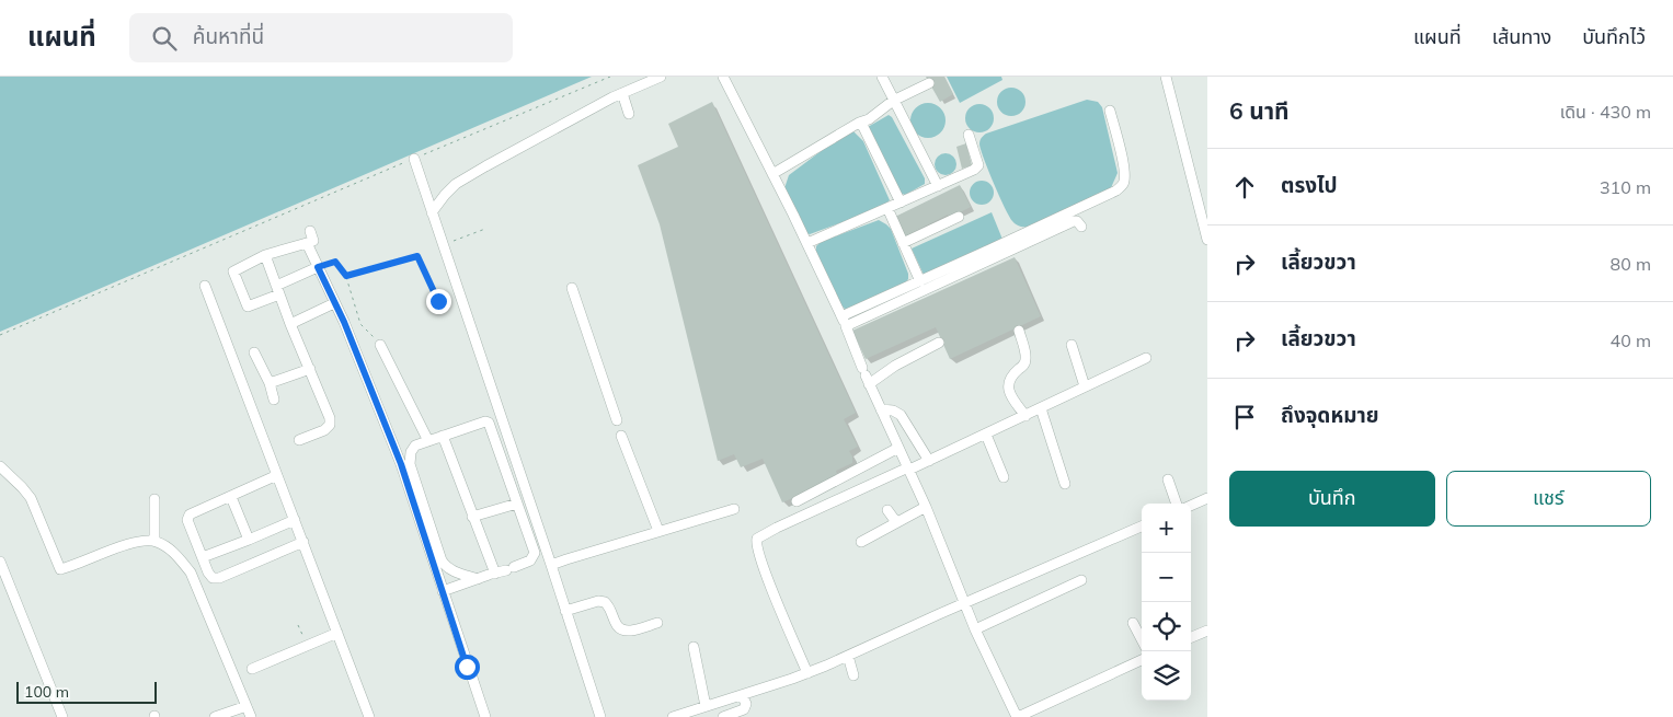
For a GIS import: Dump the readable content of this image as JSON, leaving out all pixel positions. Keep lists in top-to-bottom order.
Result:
{
  "scale_bar": "100 m",
  "page": {
    "header": "แผนที่",
    "search": "ค้นหาที่นี่",
    "nav": ["แผนที่", "เส้นทาง", "บันทึกไว้"],
    "heading": ["6 นาที", "เดิน · 430 m"],
    "list": [
      ["ตรงไป", "310 m"],
      ["เลี้ยวขวา", "80 m"],
      ["เลี้ยวขวา", "40 m"],
      "ถึงจุดหมาย"
    ],
    "buttons": ["บันทึก", "แชร์"],
    "map_buttons": ["+", "−"],
    "scale": "100 m"
  }
}
